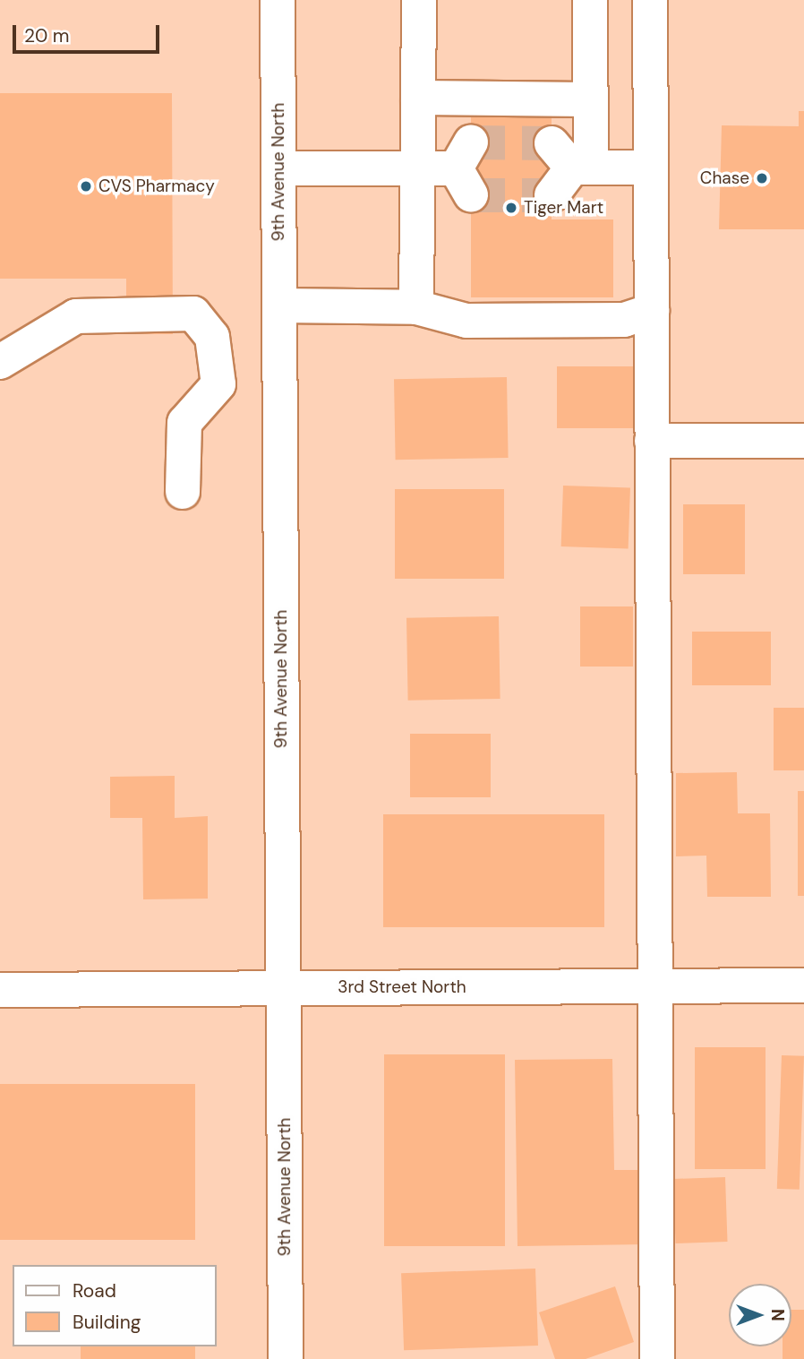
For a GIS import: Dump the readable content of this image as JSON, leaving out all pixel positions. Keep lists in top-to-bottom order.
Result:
{
  "streets": {
    "street": ["9th Avenue North", "3rd Street North"]
  },
  "crossings": [
    ["9th Avenue North", "3rd Street North"]
  ],
  "places": ["Chase", "CVS Pharmacy", "Tiger Mart"],
  "legend": ["Road", "Building"],
  "scale_bar": "20 m",
  "north": "right"
}
